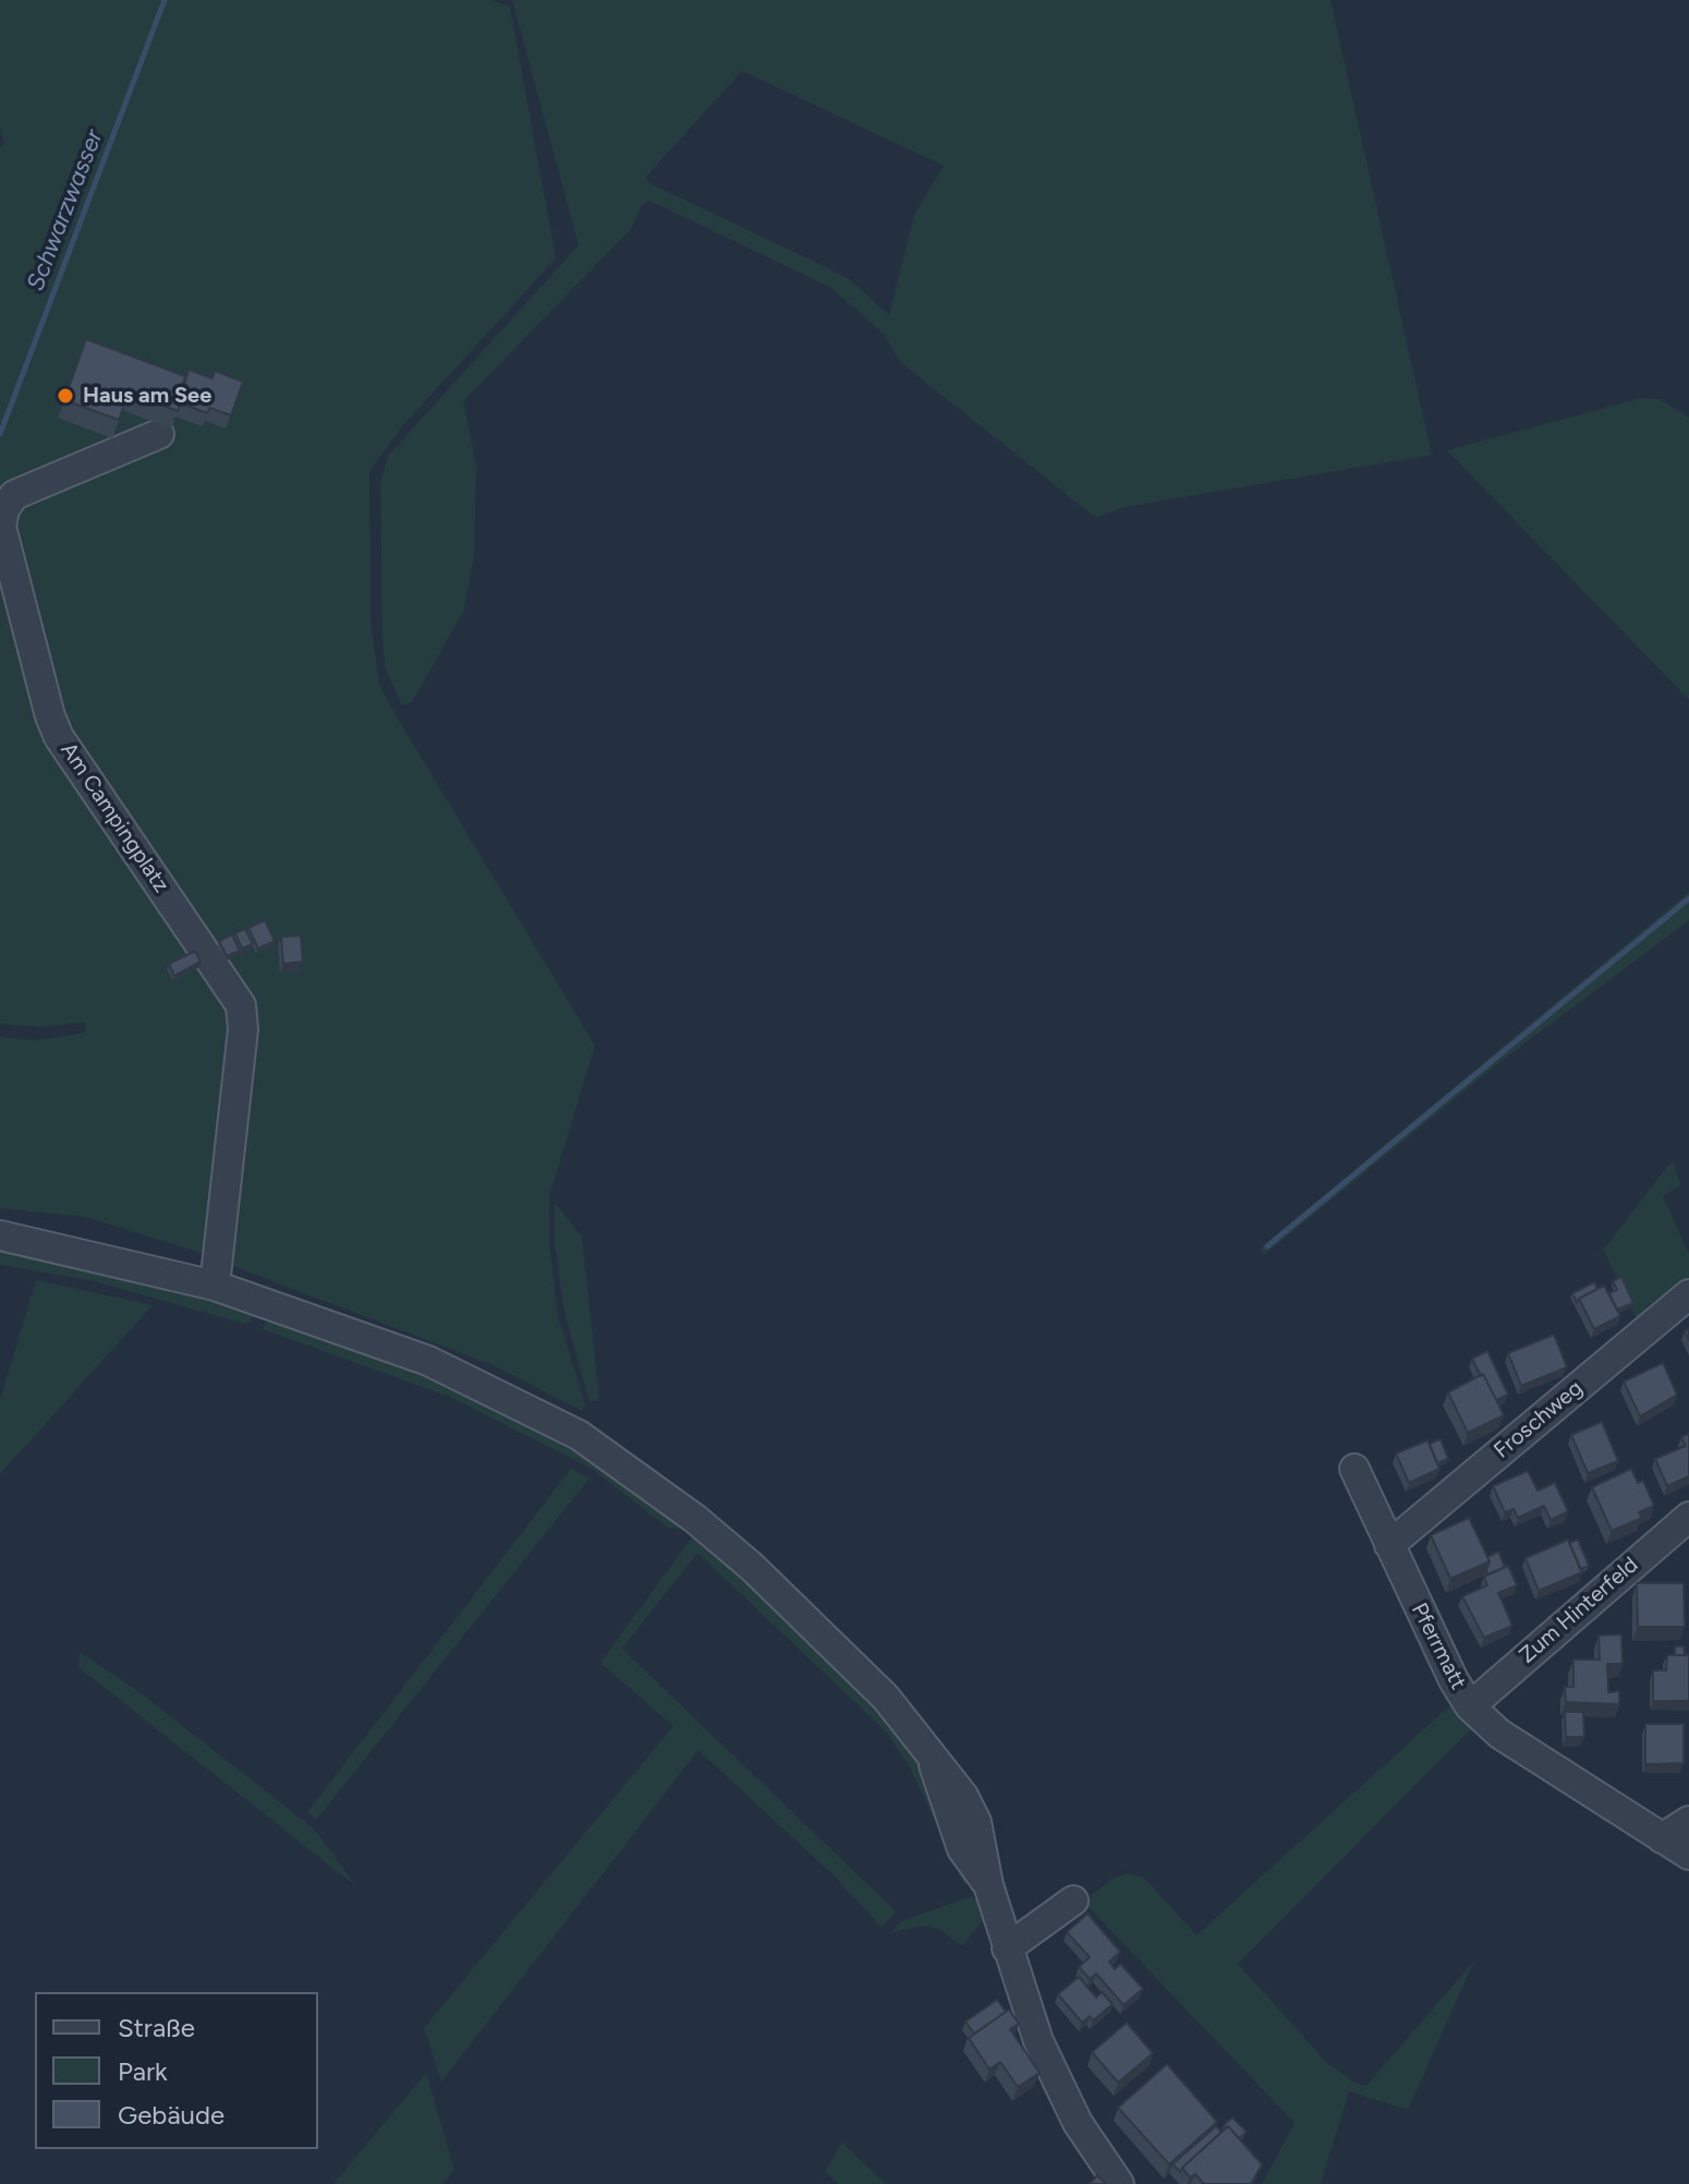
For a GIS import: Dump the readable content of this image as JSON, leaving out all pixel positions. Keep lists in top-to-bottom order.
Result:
{
  "streets": {
    "street": [
      "Am Campingplatz",
      "Froschweg",
      "Zum Hinterfeld",
      "Pferrmatt"
    ]
  },
  "crossings": [
    ["Froschweg", "Pferrmatt"],
    ["Zum Hinterfeld", "Pferrmatt"]
  ],
  "water": ["Schwarzwasser"],
  "places": ["Haus am See"],
  "legend": ["Straße", "Park", "Gebäude"]
}
